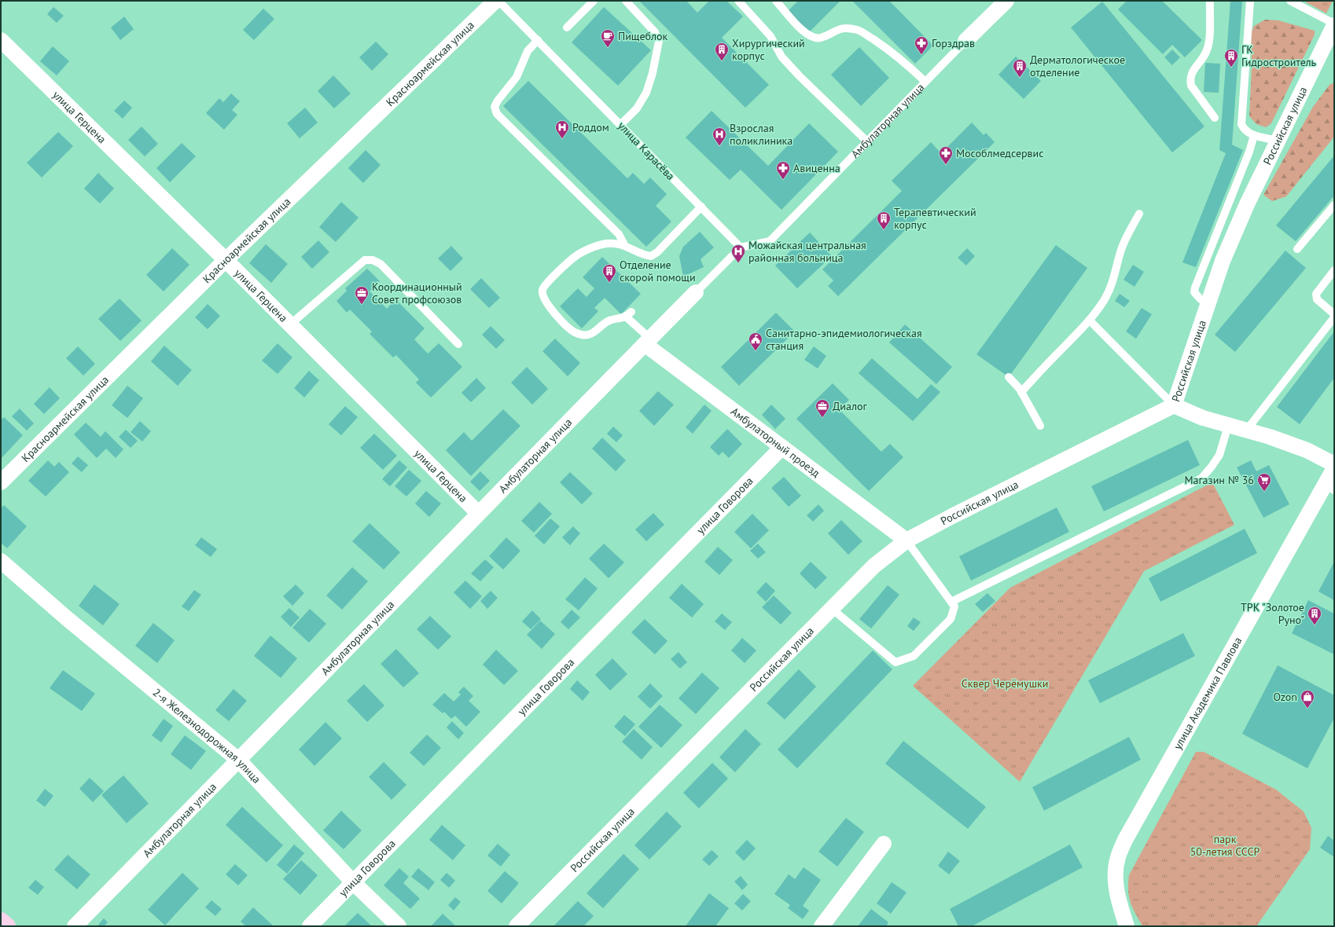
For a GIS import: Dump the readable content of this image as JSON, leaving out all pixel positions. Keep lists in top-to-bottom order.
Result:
{
  "streets": {
    "street": [
      "Красноармейская улица",
      "улица Герцена",
      "Амбулаторная улица",
      "Российская улица",
      "Амбулаторный проезд",
      "улица Говорова",
      "улица Академика Павлова",
      "2-я Железнодорожная улица"
    ],
    "lane": ["улица Карасёва"]
  },
  "crossings": [
    ["Красноармейская улица", "улица Герцена"],
    ["улица Герцена", "Амбулаторная улица"],
    ["Амбулаторная улица", "улица Карасёва"],
    ["Амбулаторная улица", "Амбулаторный проезд"],
    ["Амбулаторная улица", "2-я Железнодорожная улица"],
    ["Российская улица", "Амбулаторный проезд"],
    ["Амбулаторный проезд", "улица Говорова"],
    ["улица Говорова", "2-я Железнодорожная улица"]
  ],
  "parks": ["Сквер Черёмушки", "парк 50-летия СССР"],
  "places": {
    "cafe": ["Пищеблок"],
    "pharmacy": ["Горздрав", "Мособлмедсервис", "Авиценна"],
    "building": [
      "Хирургический корпус",
      "ГК Гидростроитель",
      "Дерматологическое отделение",
      "Терапевтический корпус",
      "Отделение скорой помощи",
      "ТРК \"Золотое Руно\""
    ],
    "hospital": ["Роддом", "Взрослая поликлиника", "Можайская центральная районная больница"],
    "office": ["Координационный Совет профсоюзов", "Диалог"],
    "public building": ["Санитарно-эпидемиологическая станция"],
    "supermarket": ["Магазин № 36"],
    "shop": ["Ozon"]
  }
}
